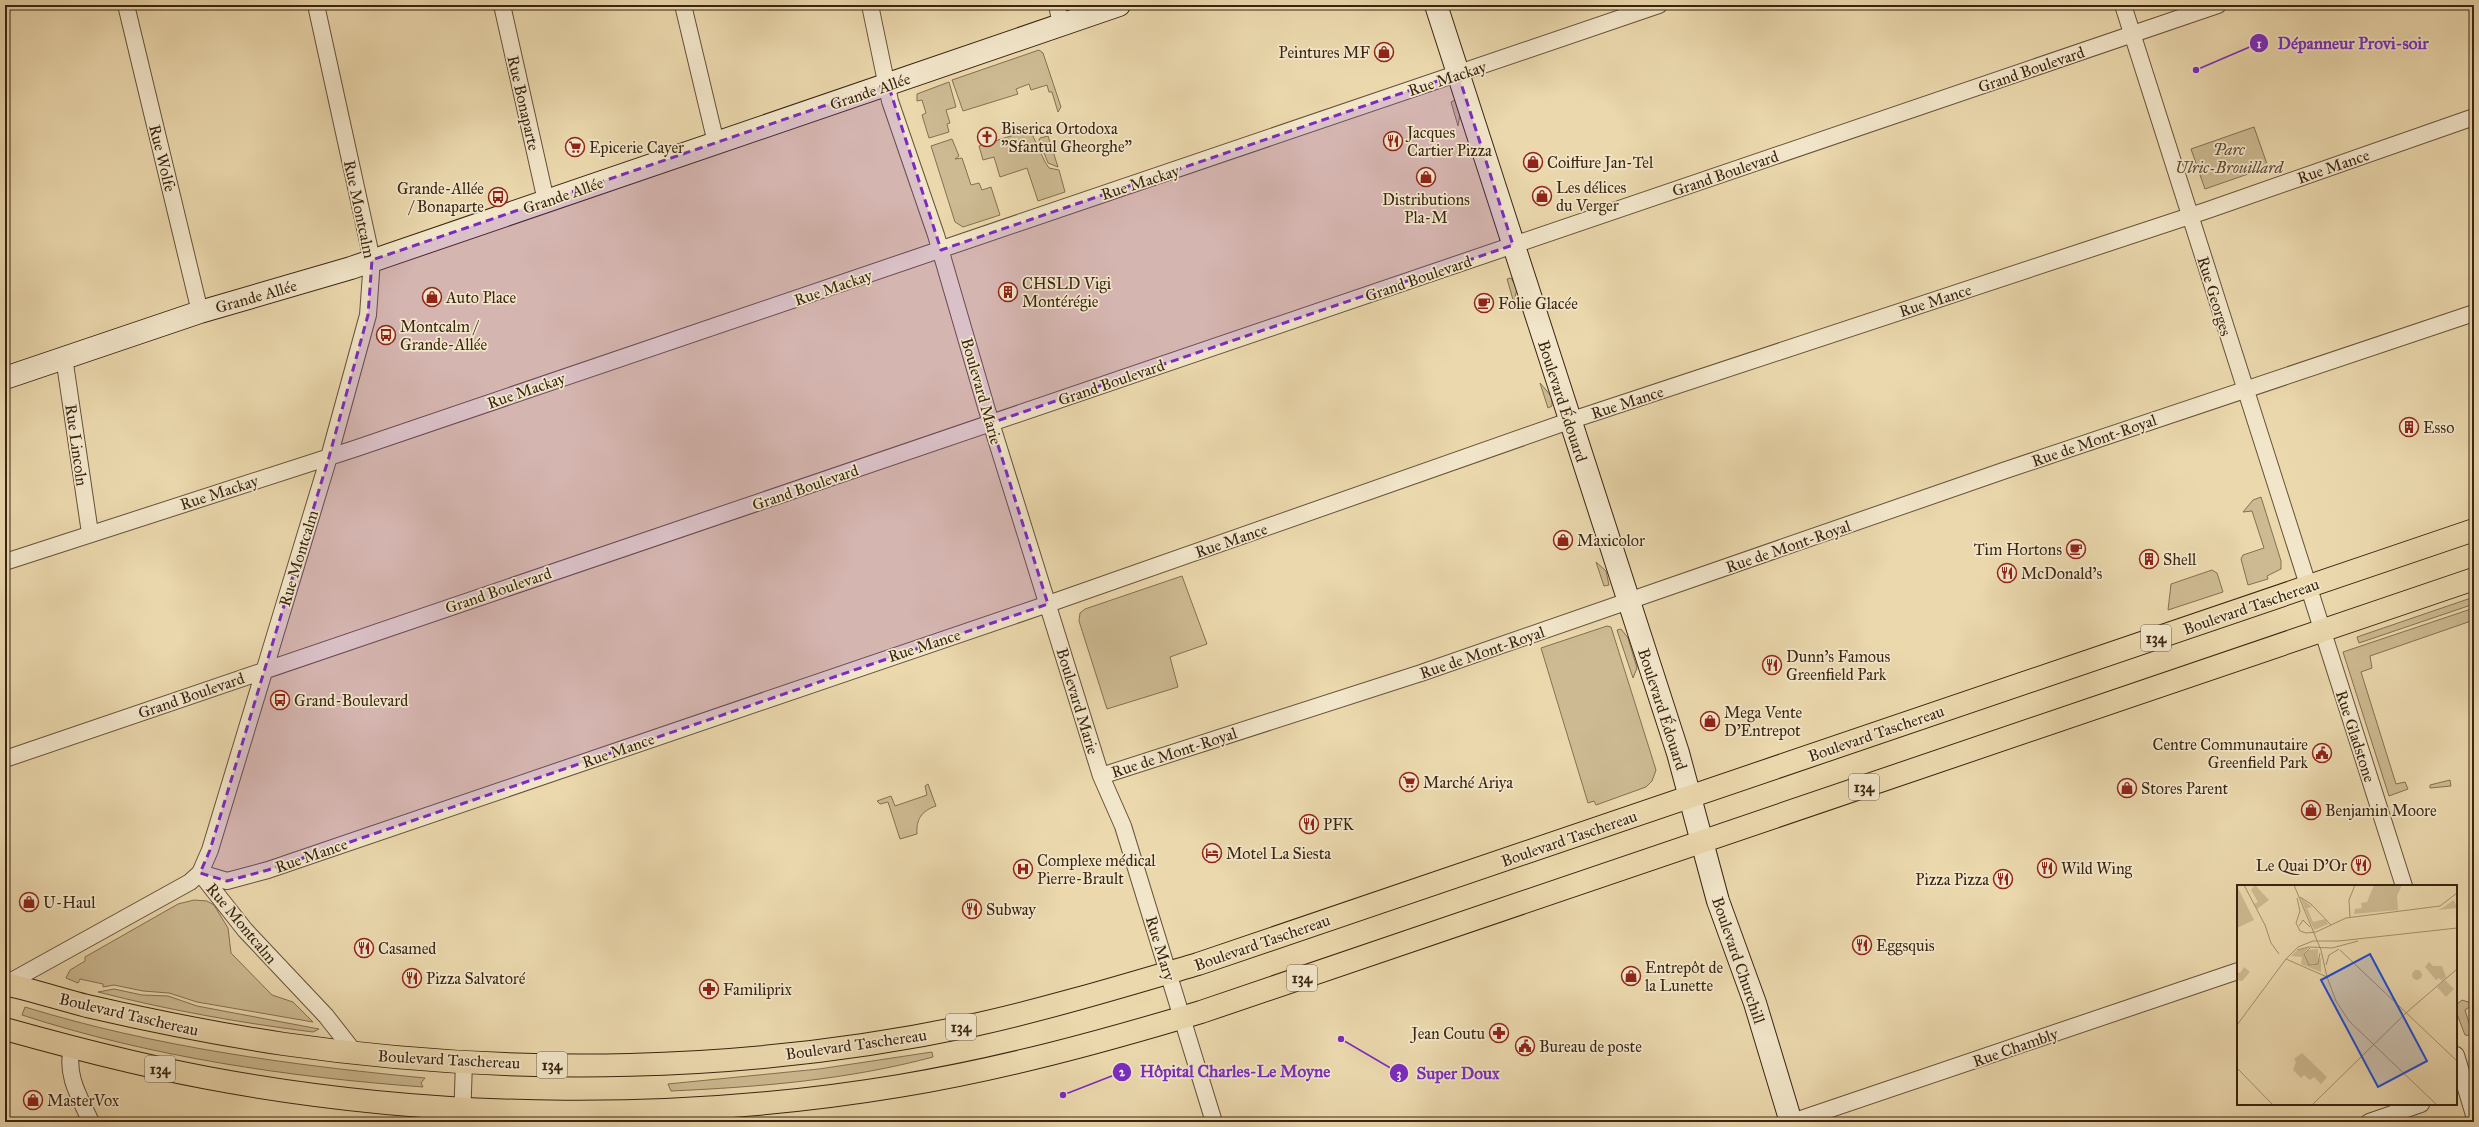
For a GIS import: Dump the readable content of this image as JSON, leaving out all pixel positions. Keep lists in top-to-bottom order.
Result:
{
  "streets": {
    "main road": [
      "Grande Allée",
      "Boulevard Édouard",
      "Boulevard Taschereau",
      "134",
      "Boulevard Churchill"
    ],
    "street": [
      "Grand Boulevard",
      "Rue Mackay",
      "Rue Bonaparte",
      "Rue Wolfe",
      "Rue Mance",
      "Rue Montcalm",
      "Rue Georges",
      "Boulevard Marie",
      "Rue de Mont-Royal",
      "Rue Lincoln",
      "Rue Gladstone",
      "Rue Mary",
      "Rue Chambly"
    ]
  },
  "crossings": [
    ["Grand Boulevard", "Rue Montcalm"],
    ["Grand Boulevard", "Rue Georges"],
    ["Grand Boulevard", "Boulevard Marie"],
    ["Grand Boulevard", "Boulevard Édouard"],
    ["Rue Mackay", "Rue Montcalm"],
    ["Rue Mackay", "Boulevard Marie"],
    ["Rue Mackay", "Boulevard Édouard"],
    ["Rue Mackay", "Rue Lincoln"],
    ["Grande Allée", "Rue Bonaparte"],
    ["Grande Allée", "Rue Wolfe"],
    ["Grande Allée", "Rue Montcalm"],
    ["Grande Allée", "Boulevard Marie"],
    ["Grande Allée", "Rue Lincoln"],
    ["Rue Mance", "Rue Montcalm"],
    ["Rue Mance", "Rue Georges"],
    ["Rue Mance", "Boulevard Marie"],
    ["Rue Mance", "Boulevard Édouard"],
    ["Rue Montcalm", "Boulevard Taschereau"],
    ["Rue Georges", "Rue de Mont-Royal"],
    ["Rue Georges", "Boulevard Taschereau"],
    ["Rue Georges", "Rue Gladstone"],
    ["Boulevard Marie", "Rue de Mont-Royal"],
    ["Boulevard Marie", "Rue Mary"],
    ["Boulevard Édouard", "Rue de Mont-Royal"],
    ["Boulevard Édouard", "Boulevard Taschereau"],
    ["Boulevard Édouard", "Boulevard Churchill"],
    ["Rue de Mont-Royal", "Rue Mary"],
    ["Boulevard Taschereau", "Rue Gladstone"],
    ["Boulevard Taschereau", "Rue Mary"],
    ["Boulevard Taschereau", "Boulevard Churchill"],
    ["134", "Rue Gladstone"],
    ["134", "Rue Mary"],
    ["134", "Boulevard Churchill"],
    ["Boulevard Churchill", "Rue Chambly"]
  ],
  "parks": ["Parc Ulric-Brouillard"],
  "places": {
    "shop": [
      "Peintures MF",
      "Coiffure Jan-Tel",
      "Distributions Pla-M",
      "Les délices du Verger",
      "Auto Place",
      "Maxicolor",
      "Mega Vente D'Entrepot",
      "Stores Parent",
      "Benjamin Moore",
      "U-Haul",
      "Entrepôt de la Lunette",
      "MasterVox"
    ],
    "other": ["Dépanneur Provi-soir", "Super Doux", "Hôpital Charles-Le Moyne"],
    "church": ["Biserica Ortodoxa \"Sfantul Gheorghe\""],
    "restaurant": [
      "Jacques Cartier Pizza",
      "McDonald's",
      "Dunn's Famous Greenfield Park",
      "PFK",
      "Le Quai D'Or",
      "Wild Wing",
      "Pizza Pizza",
      "Subway",
      "Eggsquis",
      "Casamed",
      "Pizza Salvatoré"
    ],
    "supermarket": ["Epicerie Cayer", "Marché Ariya"],
    "bus stop": ["Grande-Allée / Bonaparte", "Montcalm / Grande-Allée", "Grand-Boulevard"],
    "building": ["CHSLD Vigi Montérégie", "Esso", "Shell"],
    "cafe": ["Folie Glacée", "Tim Hortons"],
    "public building": ["Centre Communautaire Greenfield Park", "Bureau de poste"],
    "hotel": ["Motel La Siesta"],
    "hospital": ["Complexe médical Pierre-Brault"],
    "pharmacy": ["Familiprix", "Jean Coutu"]
  }
}
